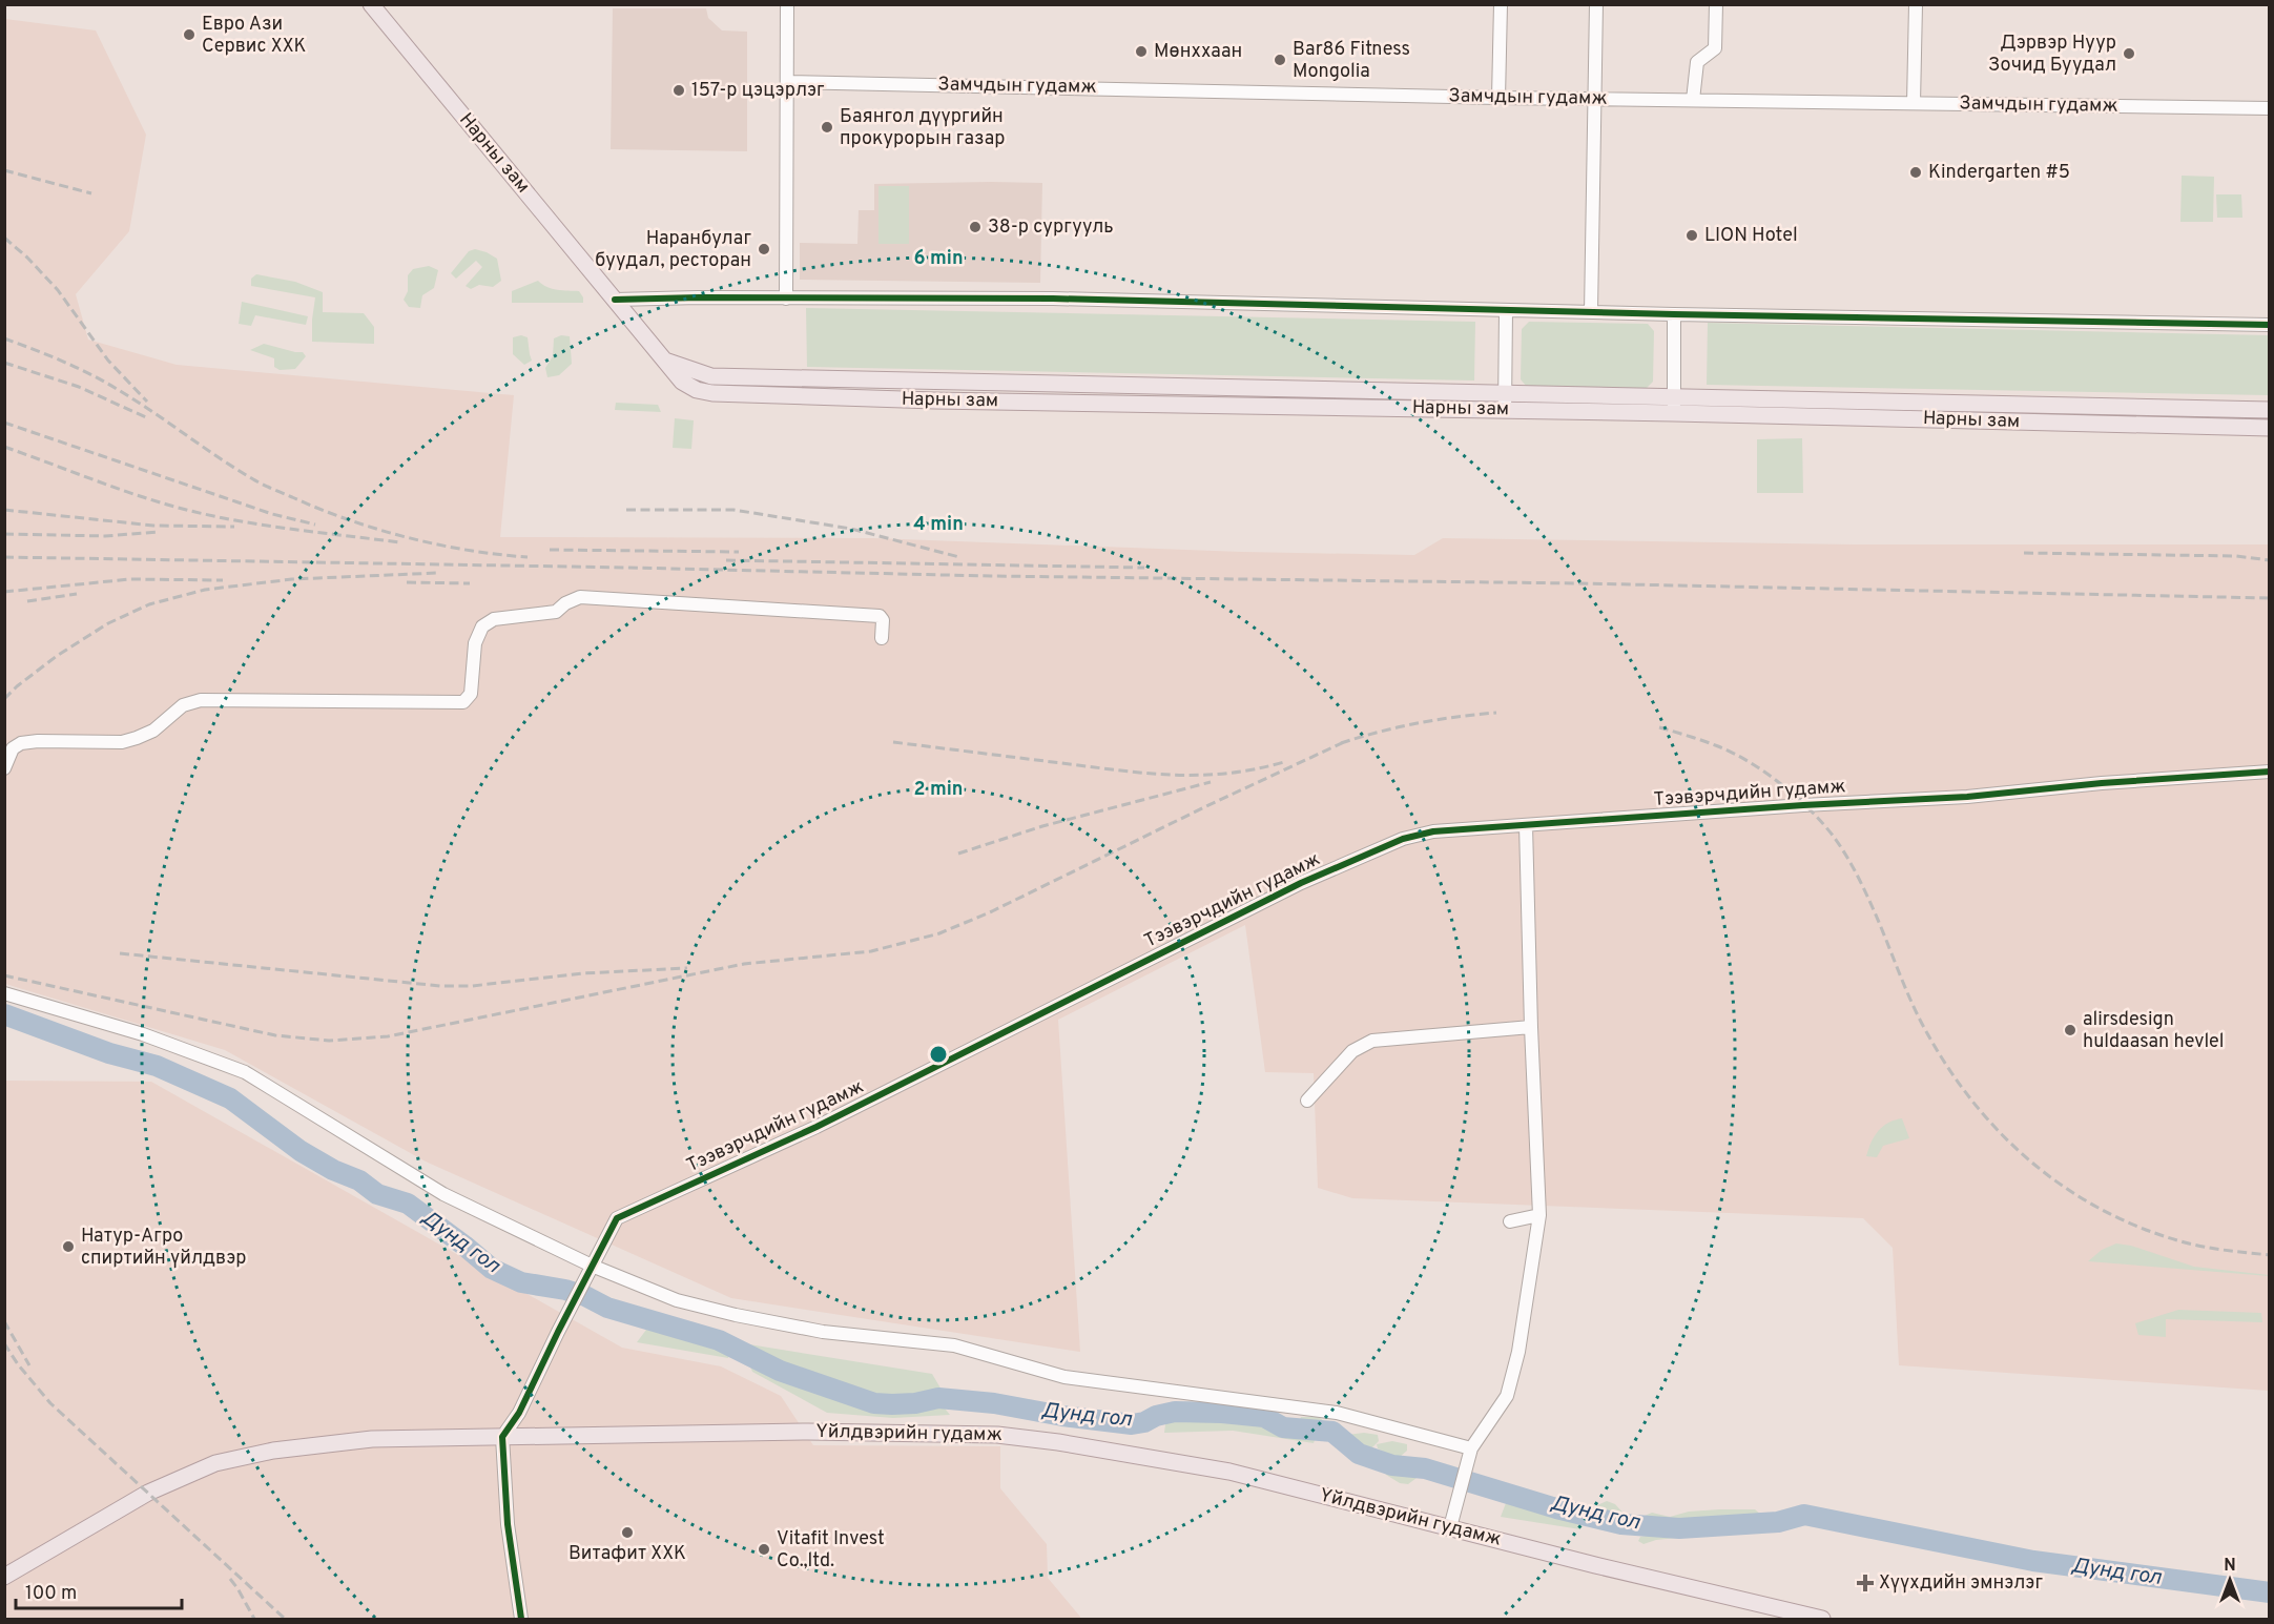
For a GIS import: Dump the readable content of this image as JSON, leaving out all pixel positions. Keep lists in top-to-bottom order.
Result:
{
  "streets": {
    "main road": ["Нарны зам", "Yйлдвэрийн гудамж"],
    "street": ["Замчдын гудамж", "Тээвэрчдийн гудамж"]
  },
  "crossings": [
    ["Тээвэрчдийн гудамж", "Yйлдвэрийн гудамж"]
  ],
  "water": ["Дунд гол"],
  "places": {
    "other": [
      "Евро Ази Сервис ХХК",
      "Мөнххаан",
      "Дэрвэр Нуур Зочид Буудал",
      "Bar86 Fitness Mongolia",
      "157-р цэцэрлэг",
      "Баянгол дүүргийн прокурорын газар",
      "Kindergarten #5",
      "38-р сургууль",
      "LION Hotel",
      "Наранбулаг буудал, ресторан",
      "alirsdesign huldaasan hevlel",
      "Натур-Агро спиртийн үйлдвэр",
      "Витафит ХХК",
      "Vitafit Invest Co.,ltd."
    ],
    "health": ["Хүүхдийн эмнэлэг"]
  },
  "scale_bar": "100 m",
  "north": "top",
  "rings": ["6 min", "4 min", "2 min"]
}
